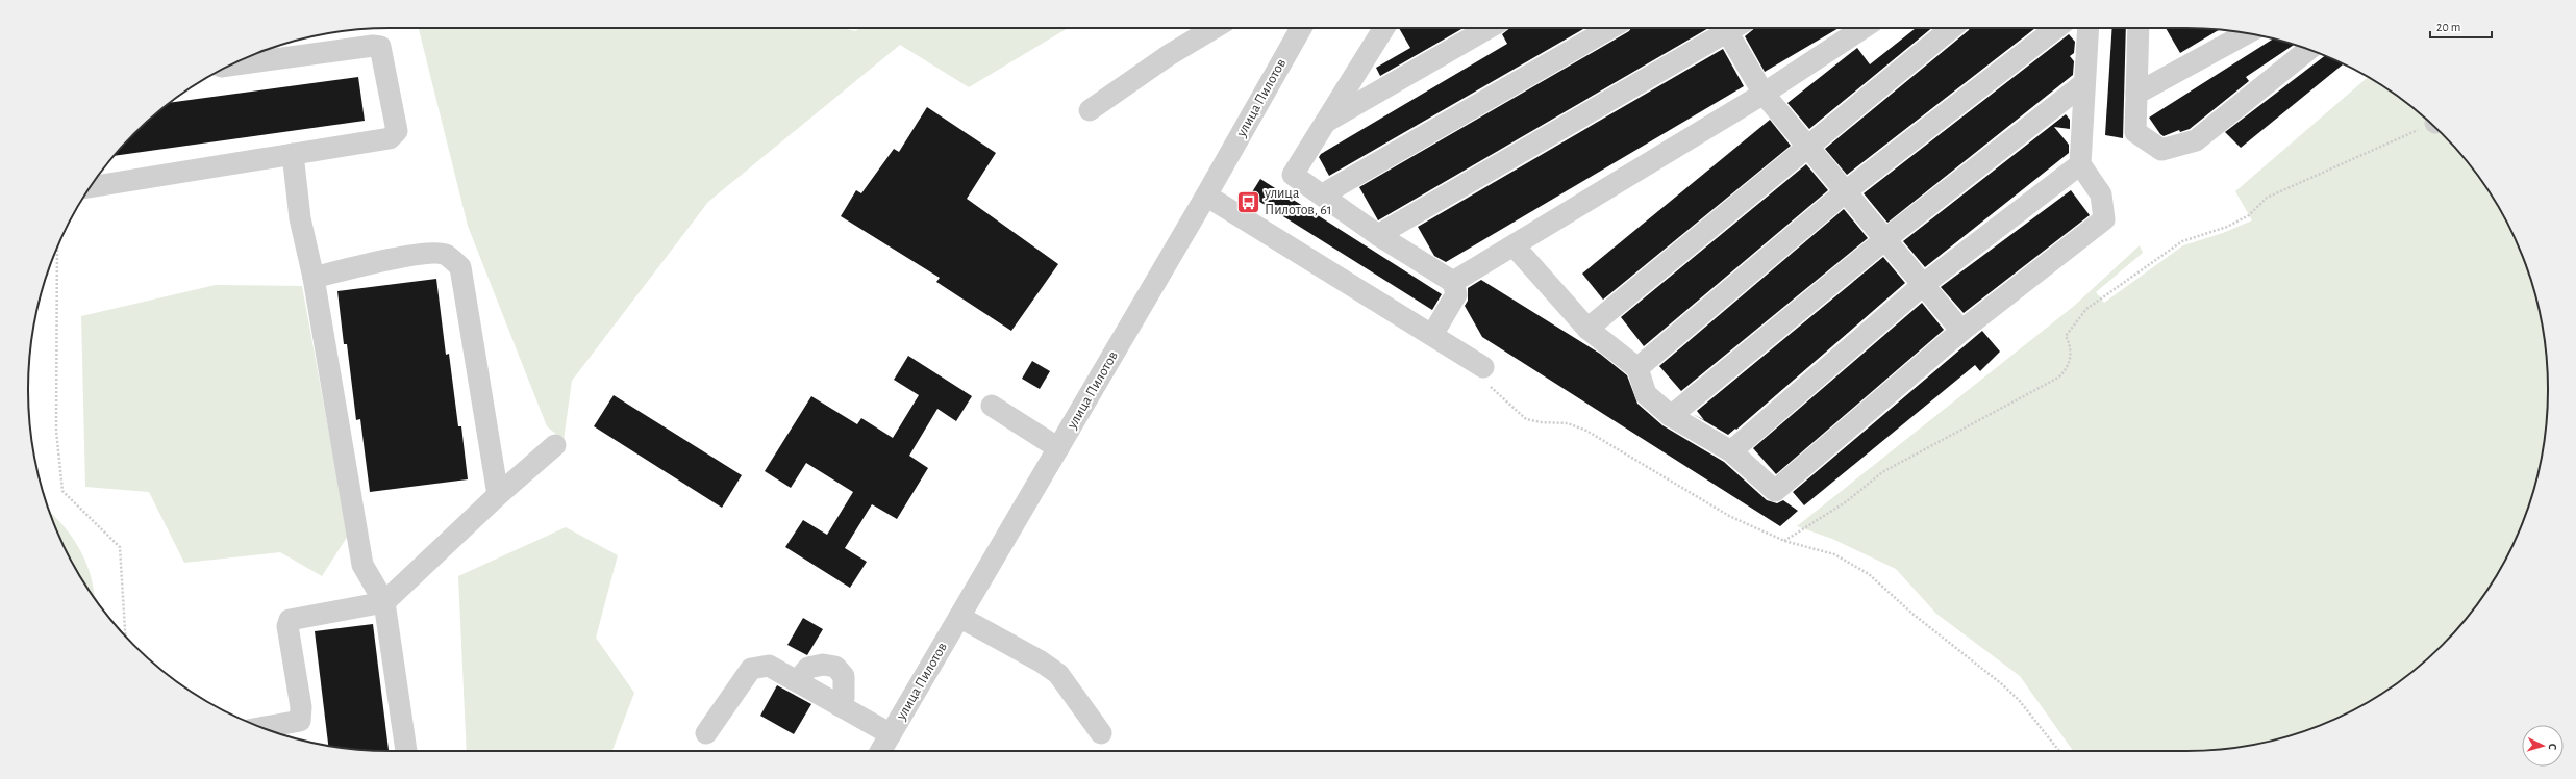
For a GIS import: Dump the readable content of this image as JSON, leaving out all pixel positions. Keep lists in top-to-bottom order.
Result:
{
  "streets": {
    "street": ["улица Пилотов"]
  },
  "places": {
    "bus stop": ["улица Пилотов, 61"]
  },
  "scale_bar": "20 m",
  "north": "right"
}
